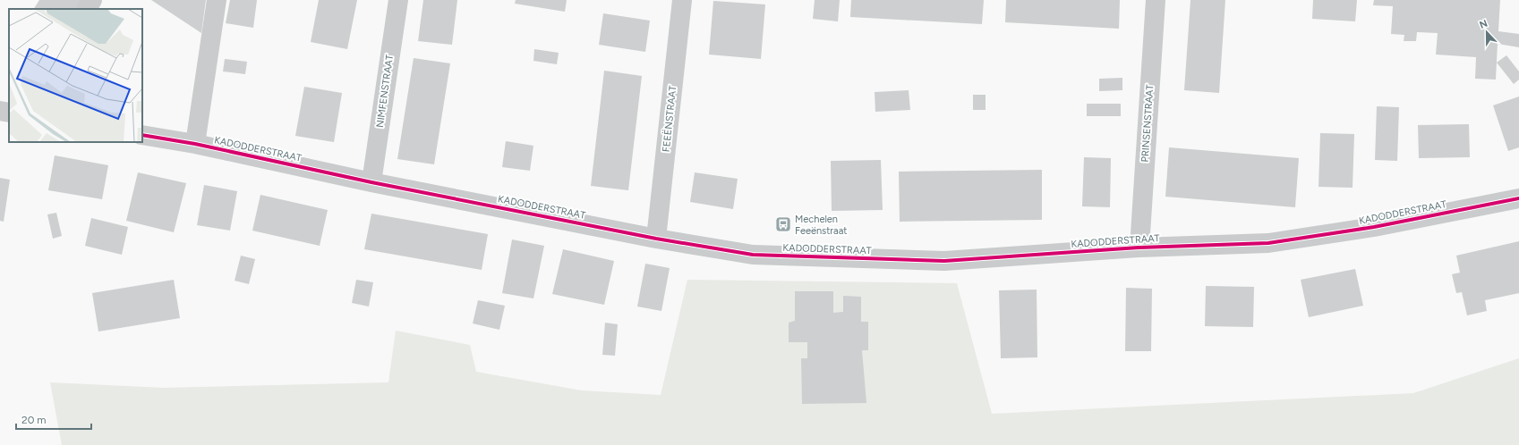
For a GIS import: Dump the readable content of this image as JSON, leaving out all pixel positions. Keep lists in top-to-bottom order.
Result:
{
  "streets": {
    "street": [
      "NIMFENSTRAAT",
      "FEEËNSTRAAT",
      "PRINSENSTRAAT",
      "KADODDERSTRAAT"
    ]
  },
  "crossings": [
    ["NIMFENSTRAAT", "KADODDERSTRAAT"],
    ["FEEËNSTRAAT", "KADODDERSTRAAT"],
    ["PRINSENSTRAAT", "KADODDERSTRAAT"]
  ],
  "places": {
    "bus stop": ["Mechelen Feeënstraat"]
  },
  "scale_bar": "20 m",
  "north": "top"
}
